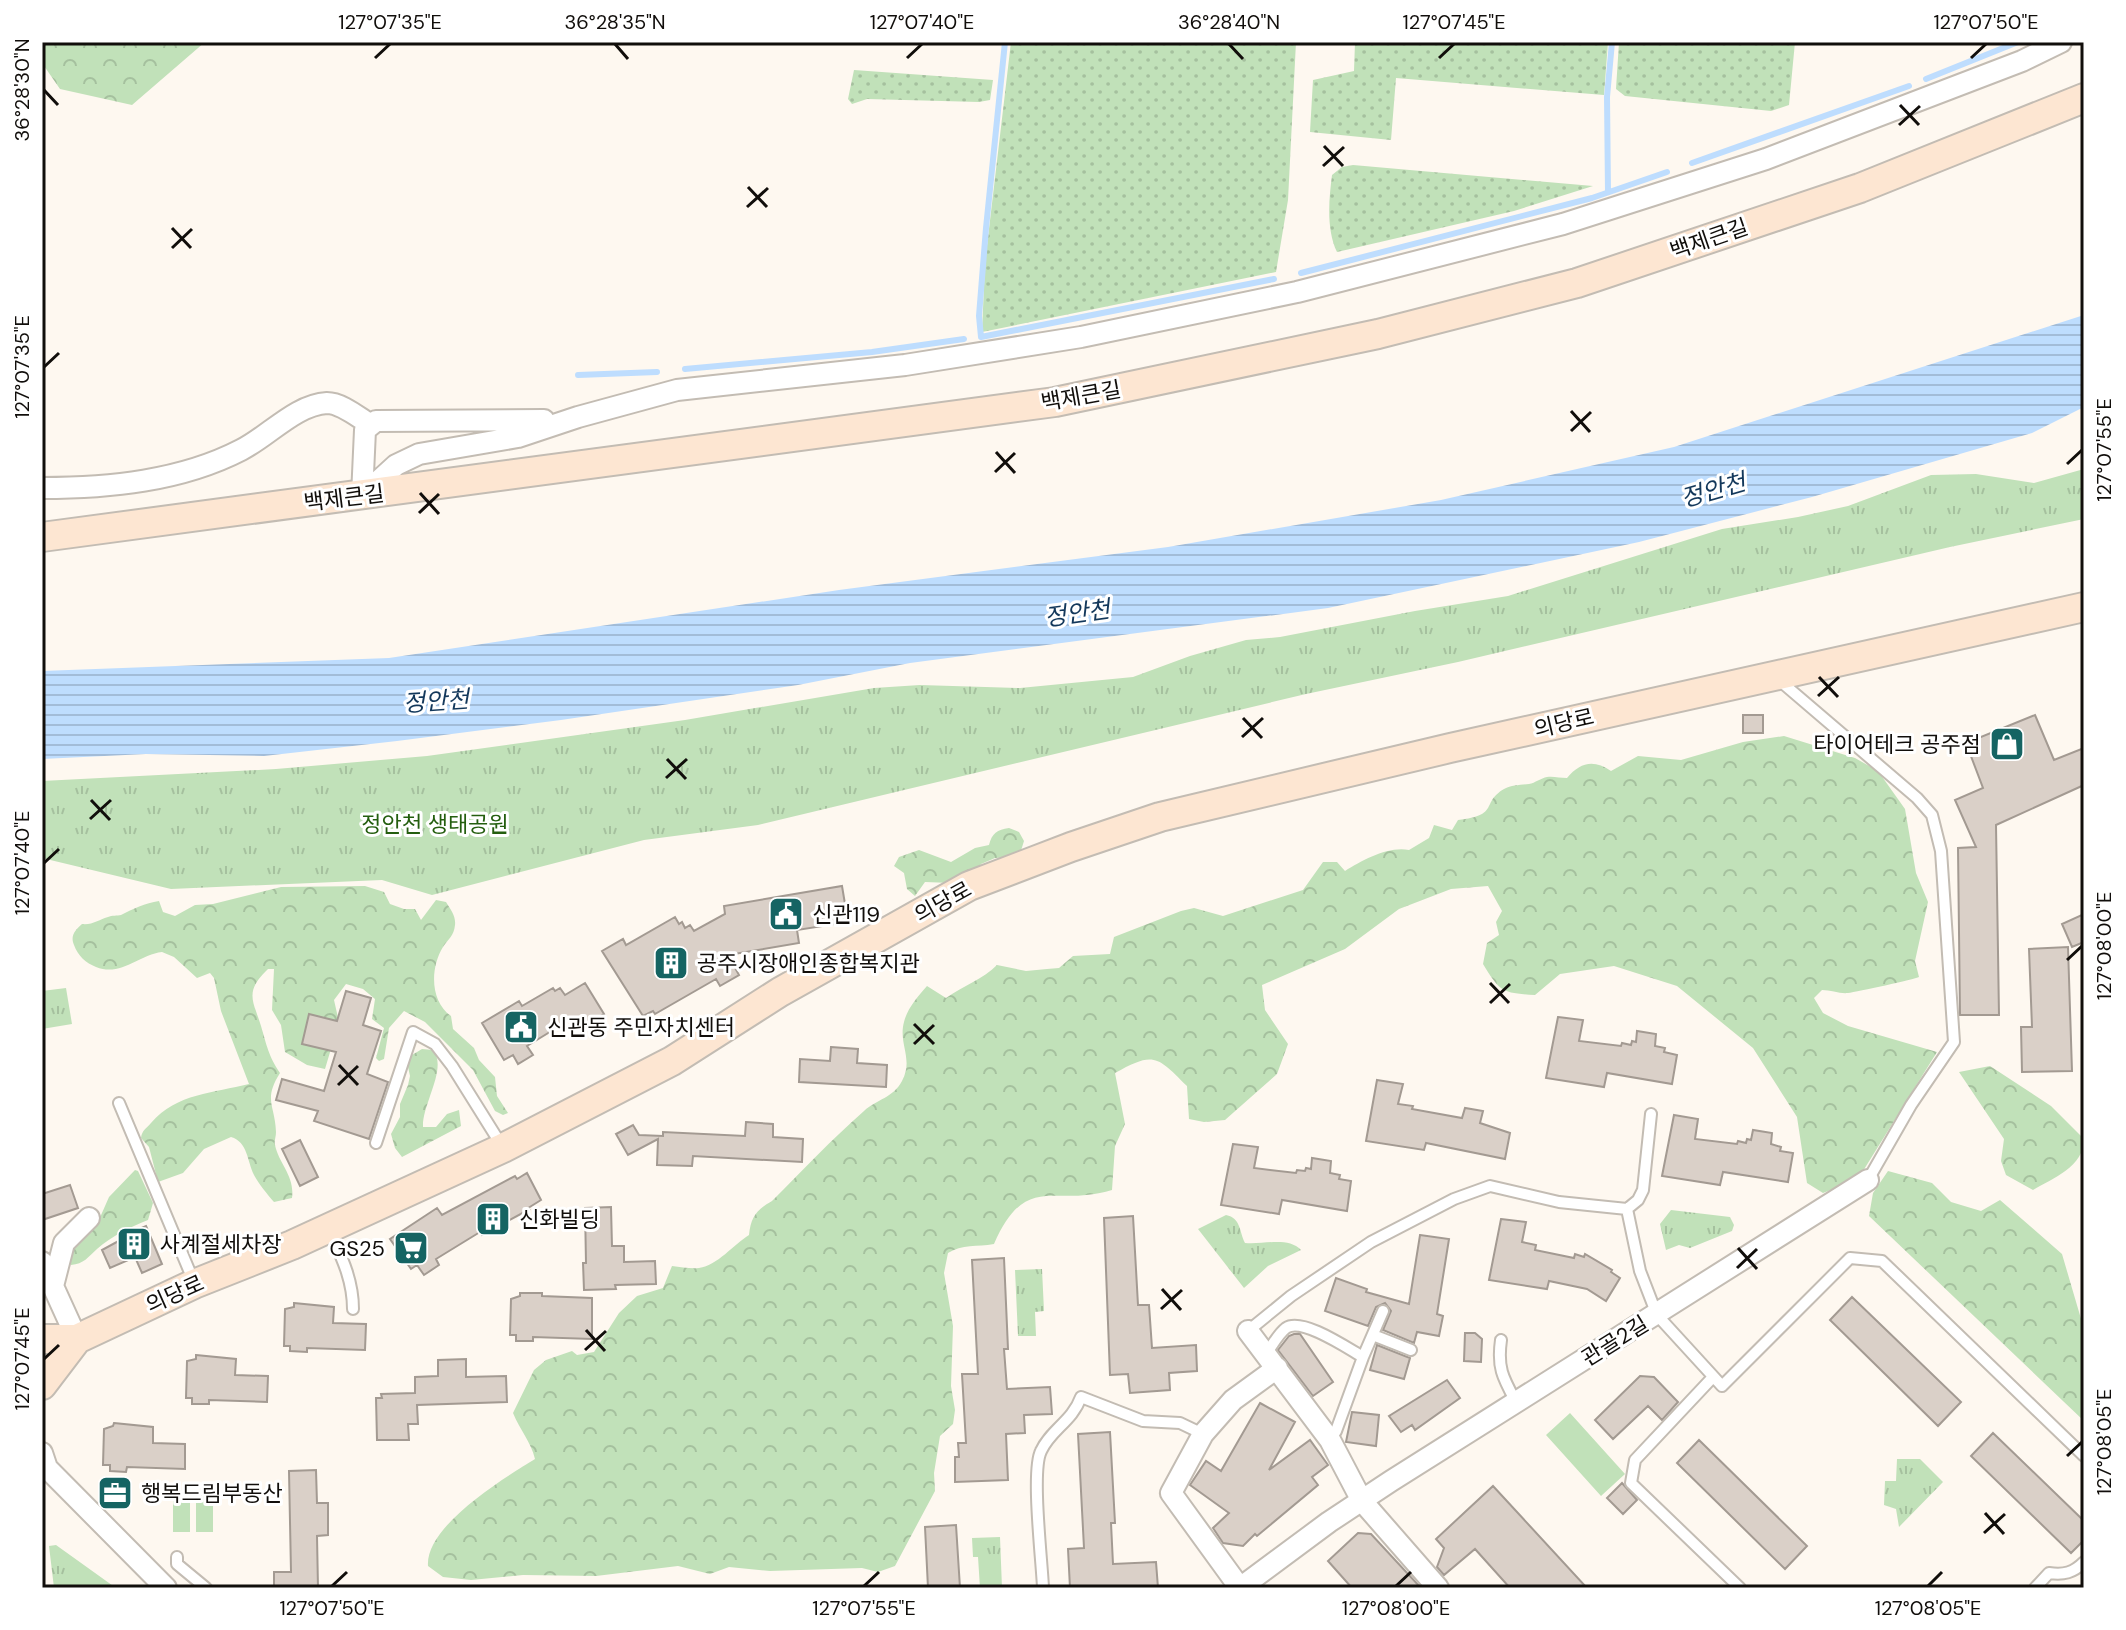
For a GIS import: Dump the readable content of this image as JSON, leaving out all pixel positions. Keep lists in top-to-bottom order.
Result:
{
  "streets": {
    "main road": ["백제큰길", "의당로"],
    "street": ["관골2길"]
  },
  "water": ["정안천"],
  "parks": ["정안천 생태공원"],
  "places": {
    "shop": ["타이어테크 공주점"],
    "public building": ["신관119", "신관동 주민자치센터"],
    "building": ["공주시장애인종합복지관", "신화빌딩", "사계절세차장"],
    "supermarket": ["GS25"],
    "office": ["행복드림부동산"]
  },
  "coordinates": [
    "127°07'35\"E",
    "36°28'35\"N",
    "127°07'40\"E",
    "36°28'40\"N",
    "127°07'45\"E",
    "127°07'50\"E",
    "36°28'30\"N",
    "127°07'55\"E",
    "127°08'00\"E",
    "127°08'05\"E"
  ]
}
